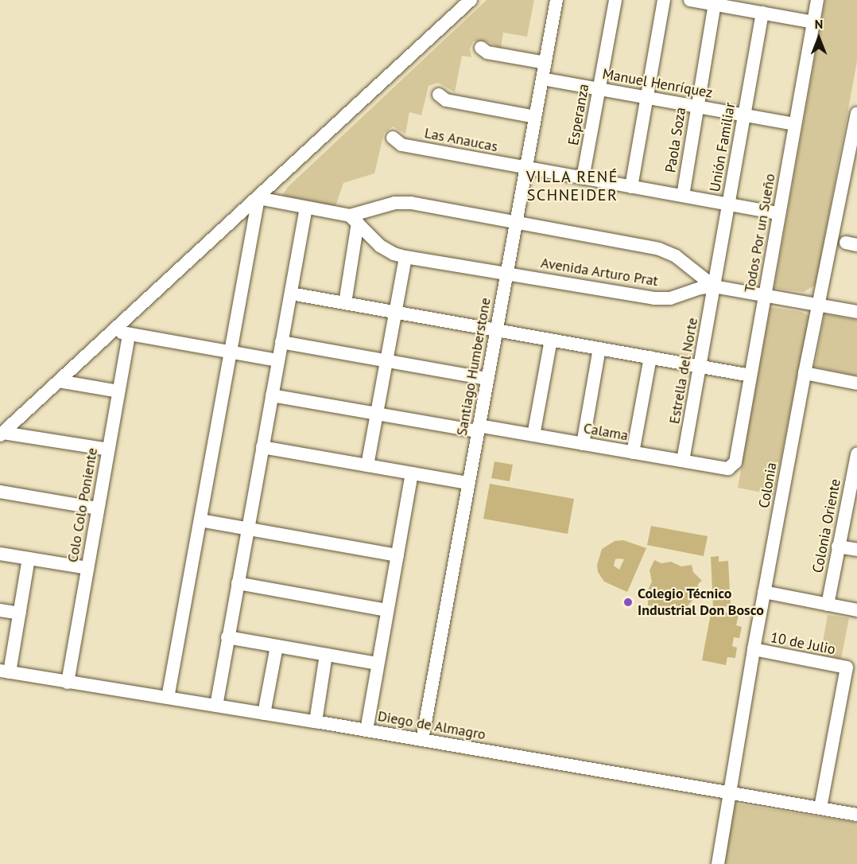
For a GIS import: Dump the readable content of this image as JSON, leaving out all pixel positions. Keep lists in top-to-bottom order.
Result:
{
  "streets": {
    "street": [
      "Manuel Henríquez",
      "Esperanza",
      "Las Anaucas",
      "Paola Soza",
      "Unión Familiar",
      "Todos Por un Sueño",
      "Avenida Arturo Prat",
      "Santiago Humberstone",
      "Estrella del Norte",
      "Calama",
      "Colonia",
      "Colo Colo Poniente",
      "Colonia Oriente",
      "10 de Julio",
      "Diego de Almagro"
    ]
  },
  "crossings": [
    ["Manuel Henríquez", "Esperanza"],
    ["Manuel Henríquez", "Paola Soza"],
    ["Manuel Henríquez", "Unión Familiar"],
    ["Manuel Henríquez", "Todos Por un Sueño"],
    ["Manuel Henríquez", "Santiago Humberstone"],
    ["Esperanza", "Las Anaucas"],
    ["Las Anaucas", "Paola Soza"],
    ["Las Anaucas", "Unión Familiar"],
    ["Las Anaucas", "Todos Por un Sueño"],
    ["Las Anaucas", "Santiago Humberstone"],
    ["Unión Familiar", "Avenida Arturo Prat"],
    ["Unión Familiar", "Estrella del Norte"],
    ["Todos Por un Sueño", "Avenida Arturo Prat"],
    ["Todos Por un Sueño", "Calama"],
    ["Avenida Arturo Prat", "Santiago Humberstone"],
    ["Avenida Arturo Prat", "Estrella del Norte"],
    ["Avenida Arturo Prat", "Colonia"],
    ["Santiago Humberstone", "Calama"],
    ["Santiago Humberstone", "Diego de Almagro"],
    ["Estrella del Norte", "Calama"],
    ["Colonia", "10 de Julio"],
    ["Colonia", "Diego de Almagro"],
    ["Colo Colo Poniente", "Diego de Almagro"],
    ["10 de Julio", "Diego de Almagro"]
  ],
  "districts": ["VILLA RENÉ SCHNEIDER"],
  "places": ["Colegio Técnico Industrial Don Bosco"],
  "north": "top"
}
